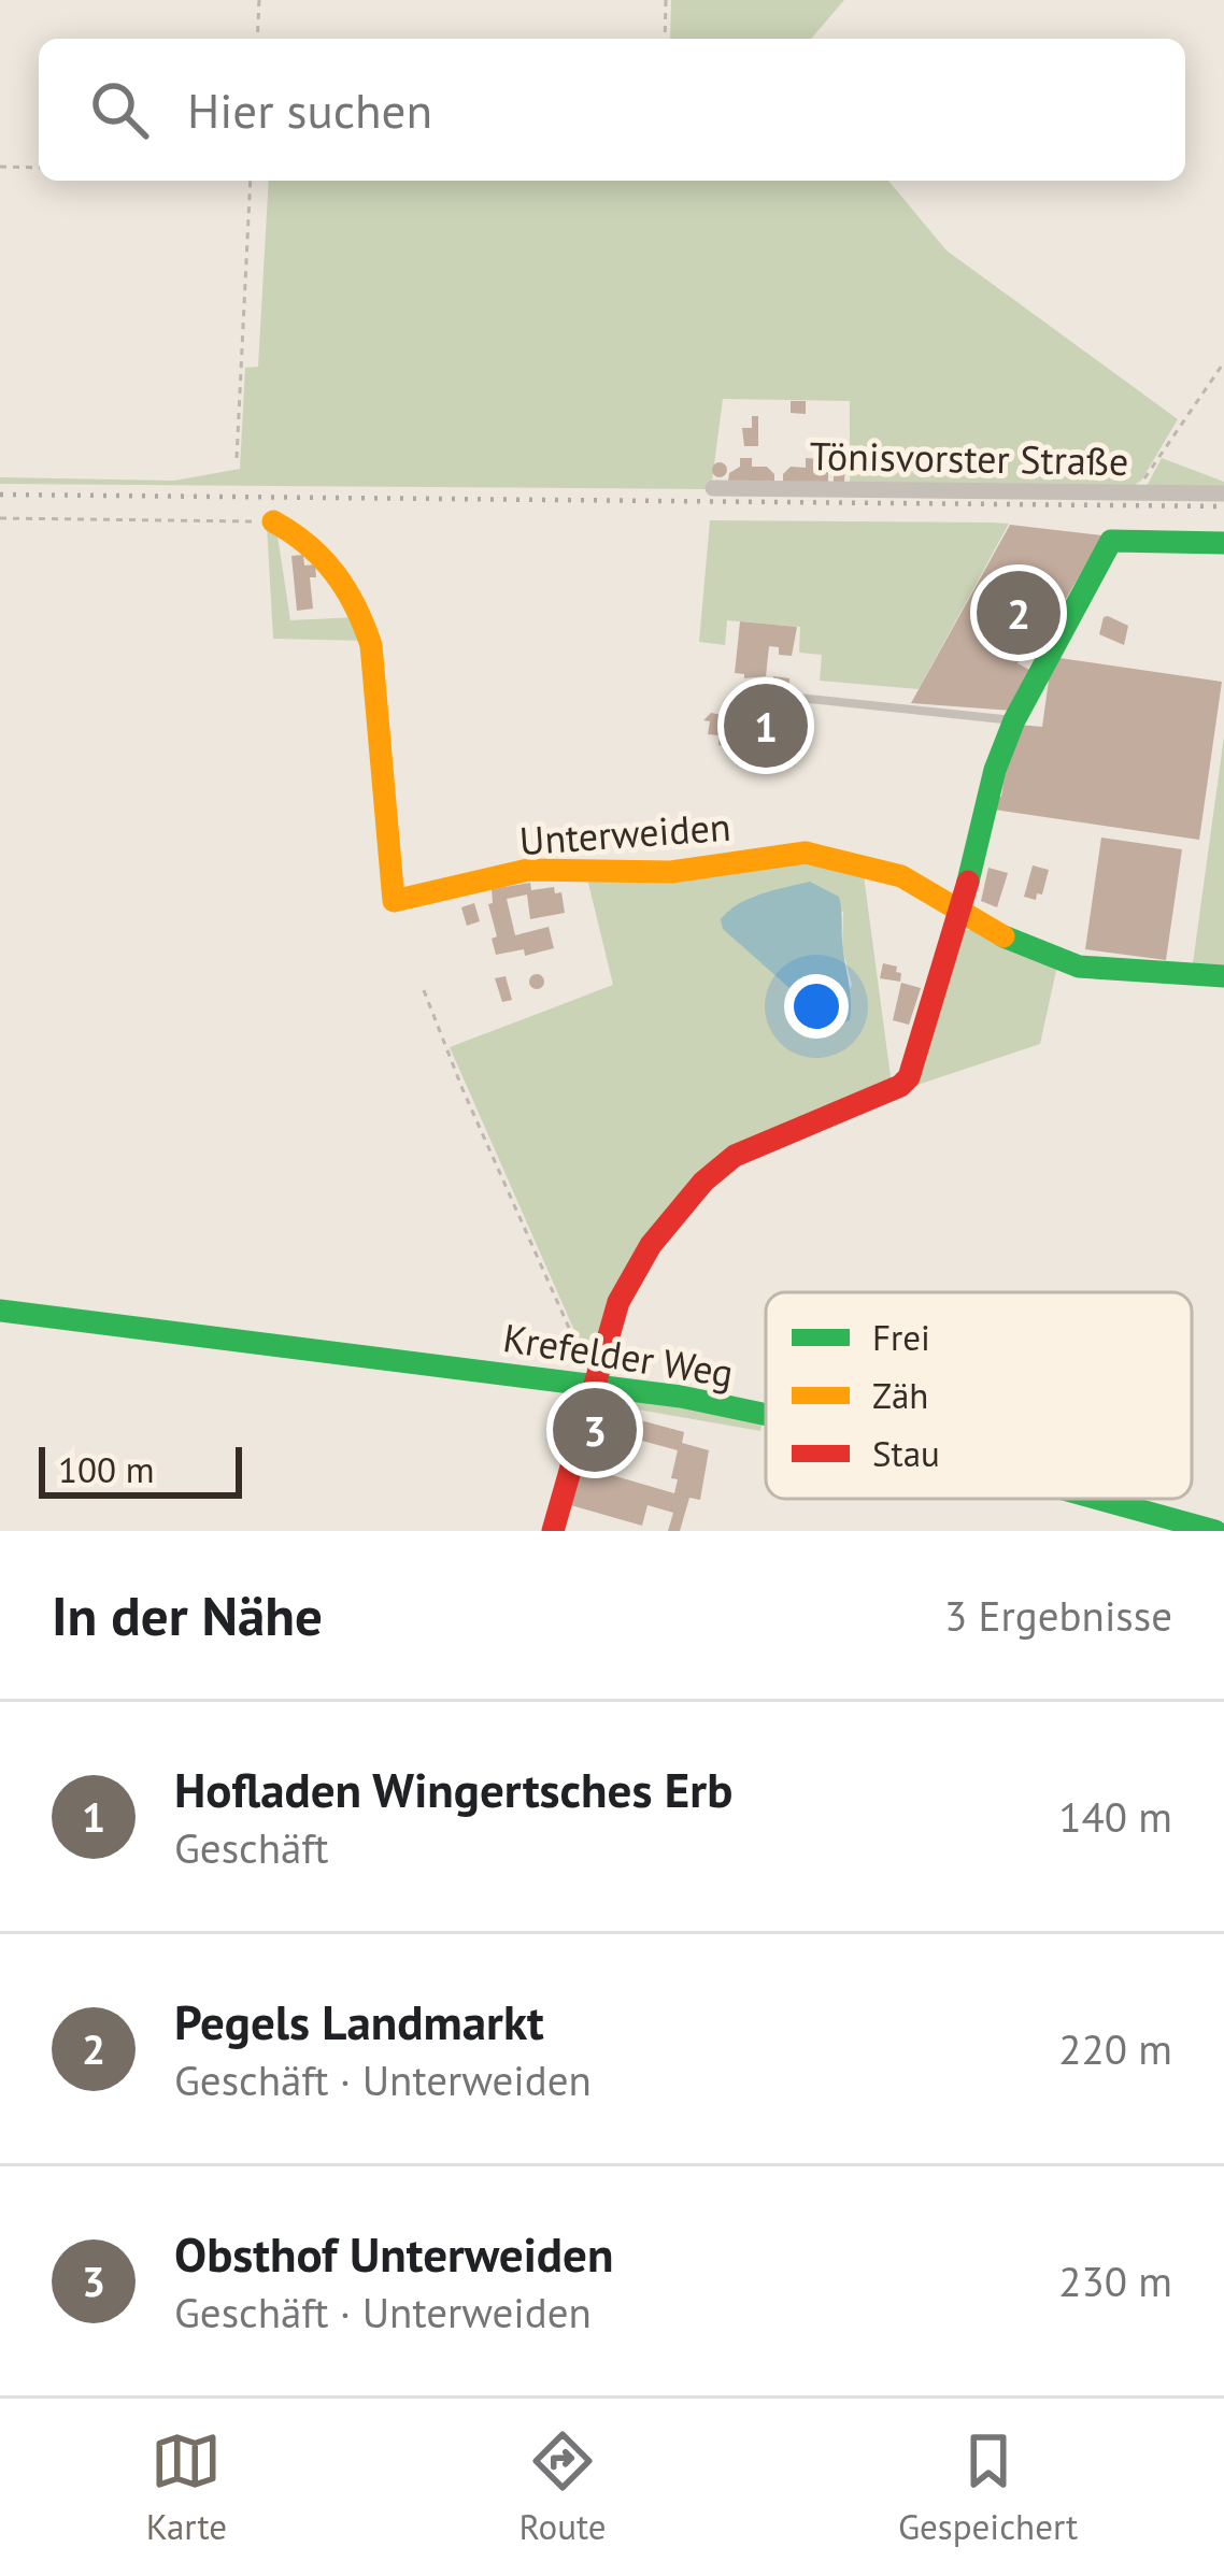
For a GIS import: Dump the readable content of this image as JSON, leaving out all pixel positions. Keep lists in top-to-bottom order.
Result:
{
  "streets": {
    "street": ["Tönisvorster Straße", "Unterweiden", "Krefelder Weg"]
  },
  "legend": ["Frei", "Zäh", "Stau"],
  "scale_bar": "100 m",
  "page": {
    "search": "Hier suchen",
    "pins": ["2", "1", "3"],
    "scale": "100 m",
    "heading": ["In der Nähe", "3 Ergebnisse"],
    "list": [
      {
        "mark": "1",
        "name": "Hofladen Wingertsches Erb",
        "note": "Geschäft",
        "value": "140 m"
      },
      {
        "mark": "2",
        "name": "Pegels Landmarkt",
        "note": "Geschäft · Unterweiden",
        "value": "220 m"
      },
      {
        "mark": "3",
        "name": "Obsthof Unterweiden",
        "note": "Geschäft · Unterweiden",
        "value": "230 m"
      }
    ],
    "nav": ["Karte", "Route", "Gespeichert"]
  }
}
